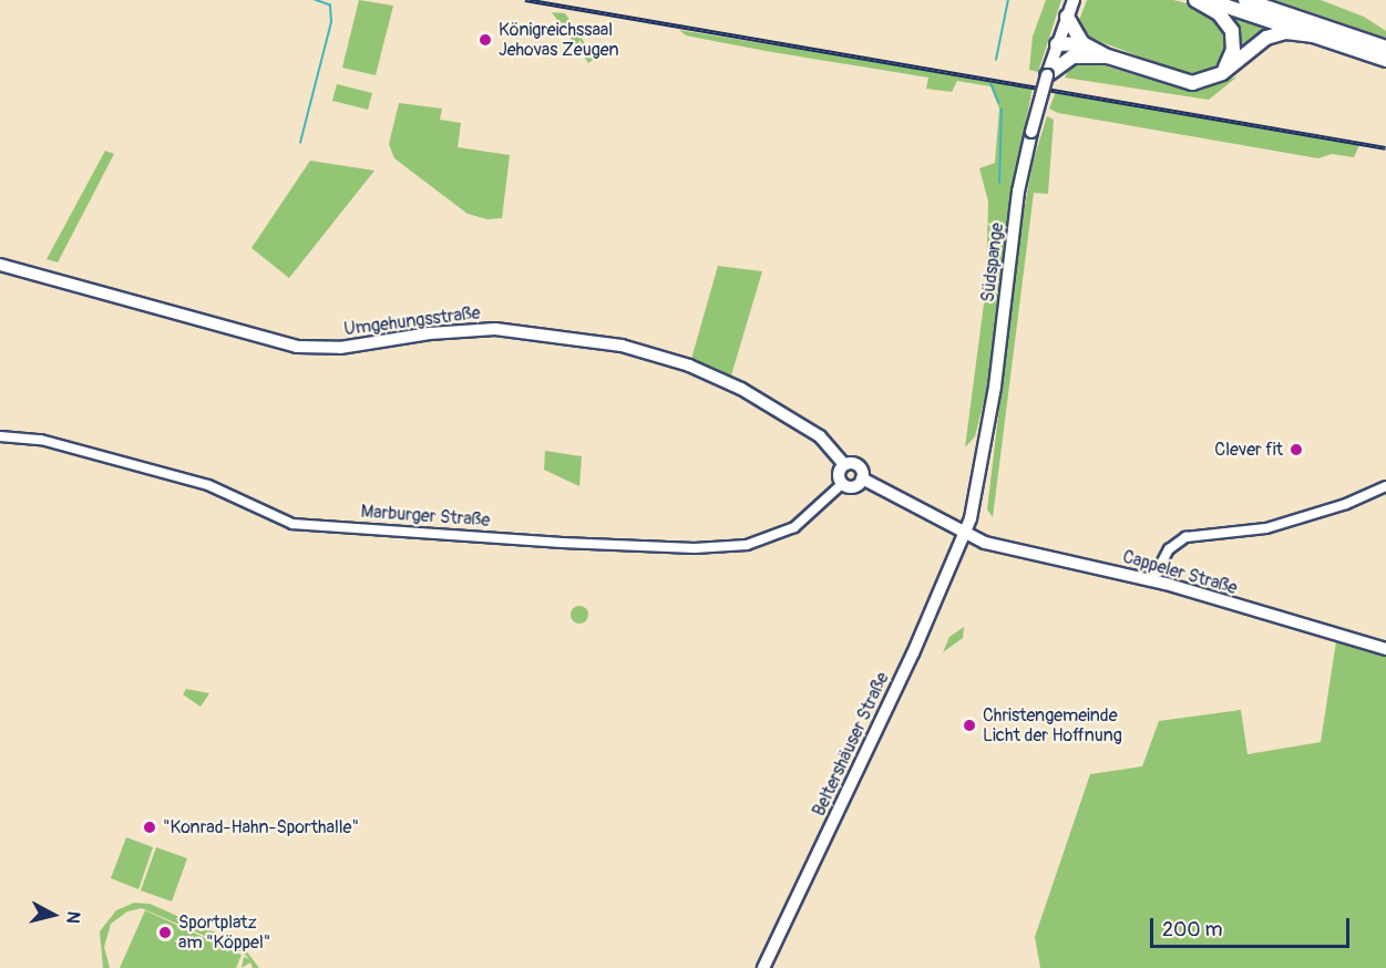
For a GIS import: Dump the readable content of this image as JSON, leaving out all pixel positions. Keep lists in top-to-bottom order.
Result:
{
  "streets": {
    "main road": [
      "Südspange",
      "Umgehungsstraße",
      "Cappeler Straße",
      "Beltershäuser Straße"
    ],
    "street": ["Marburger Straße"]
  },
  "crossings": [
    ["Südspange", "Cappeler Straße"],
    ["Südspange", "Beltershäuser Straße"],
    ["Umgehungsstraße", "Marburger Straße"],
    ["Cappeler Straße", "Beltershäuser Straße"]
  ],
  "places": [
    "Königreichssaal Jehovas Zeugen",
    "Clever fit",
    "Christengemeinde Licht der Hoffnung",
    "\"Konrad-Hahn-Sporthalle\"",
    "Sportplatz am \"Köppel\""
  ],
  "scale_bar": "200 m",
  "north": "right"
}
